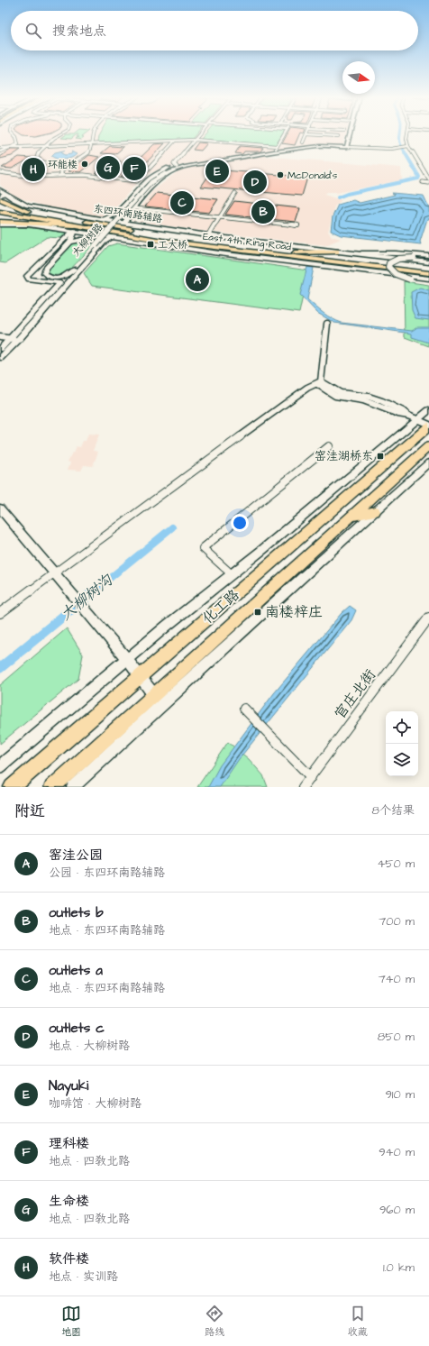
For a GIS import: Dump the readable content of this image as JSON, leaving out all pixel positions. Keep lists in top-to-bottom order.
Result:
{
  "streets": {
    "main road": ["东四环南路辅路", "East 4th Ring Road", "化工路"],
    "street": ["大柳树路", "官庄北街"]
  },
  "crossings": [
    ["大柳树路", "East 4th Ring Road"]
  ],
  "water": ["大柳树沟"],
  "places": {
    "other": ["环能楼", "McDonald's"],
    "transit": ["工大桥", "窑洼湖桥东", "南楼梓庄"]
  },
  "north": "right",
  "page": {
    "search": "搜索地点",
    "pins": [
      "G",
      "F",
      "H",
      "E",
      "D",
      "C",
      "B",
      "A"
    ],
    "heading": ["附近", "8个结果"],
    "list": [
      {
        "mark": "A",
        "name": "窑洼公园",
        "note": "公园 · 东四环南路辅路",
        "value": "450 m"
      },
      {
        "mark": "B",
        "name": "outlets b",
        "note": "地点 · 东四环南路辅路",
        "value": "700 m"
      },
      {
        "mark": "C",
        "name": "outlets a",
        "note": "地点 · 东四环南路辅路",
        "value": "740 m"
      },
      {
        "mark": "D",
        "name": "outlets c",
        "note": "地点 · 大柳树路",
        "value": "850 m"
      },
      {
        "mark": "E",
        "name": "Nayuki",
        "note": "咖啡馆 · 大柳树路",
        "value": "910 m"
      },
      {
        "mark": "F",
        "name": "理科楼",
        "note": "地点 · 四教北路",
        "value": "940 m"
      },
      {
        "mark": "G",
        "name": "生命楼",
        "note": "地点 · 四教北路",
        "value": "960 m"
      },
      {
        "mark": "H",
        "name": "软件楼",
        "note": "地点 · 实训路",
        "value": "1.0 km"
      }
    ],
    "nav": ["地图", "路线", "收藏"]
  }
}
